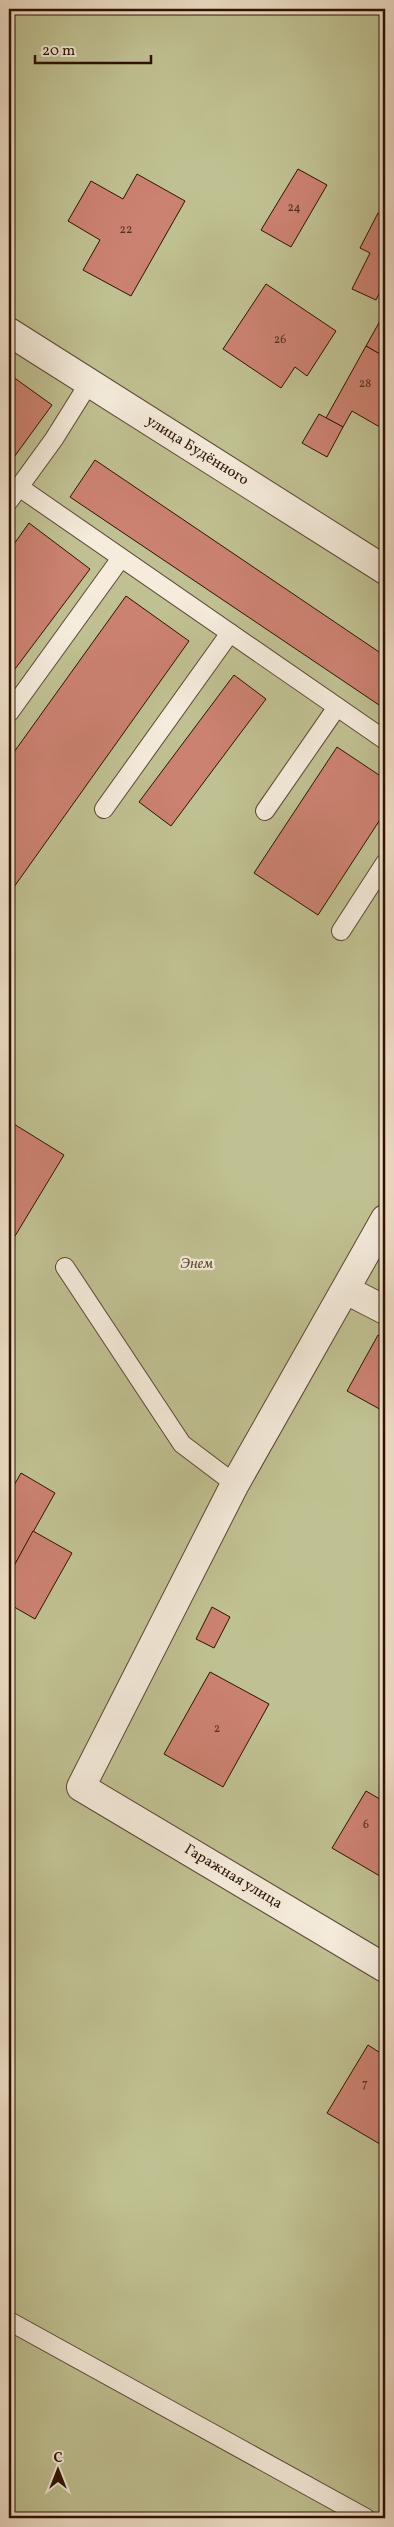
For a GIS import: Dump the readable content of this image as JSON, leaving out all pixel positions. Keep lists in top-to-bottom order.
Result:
{
  "streets": {
    "street": ["улица Будённого", "Гаражная улица"]
  },
  "parks": ["Энем"],
  "house_numbers": [
    "24",
    "22",
    "26",
    "28",
    "2",
    "6",
    "7"
  ],
  "scale_bar": "20 m",
  "north": "top"
}
